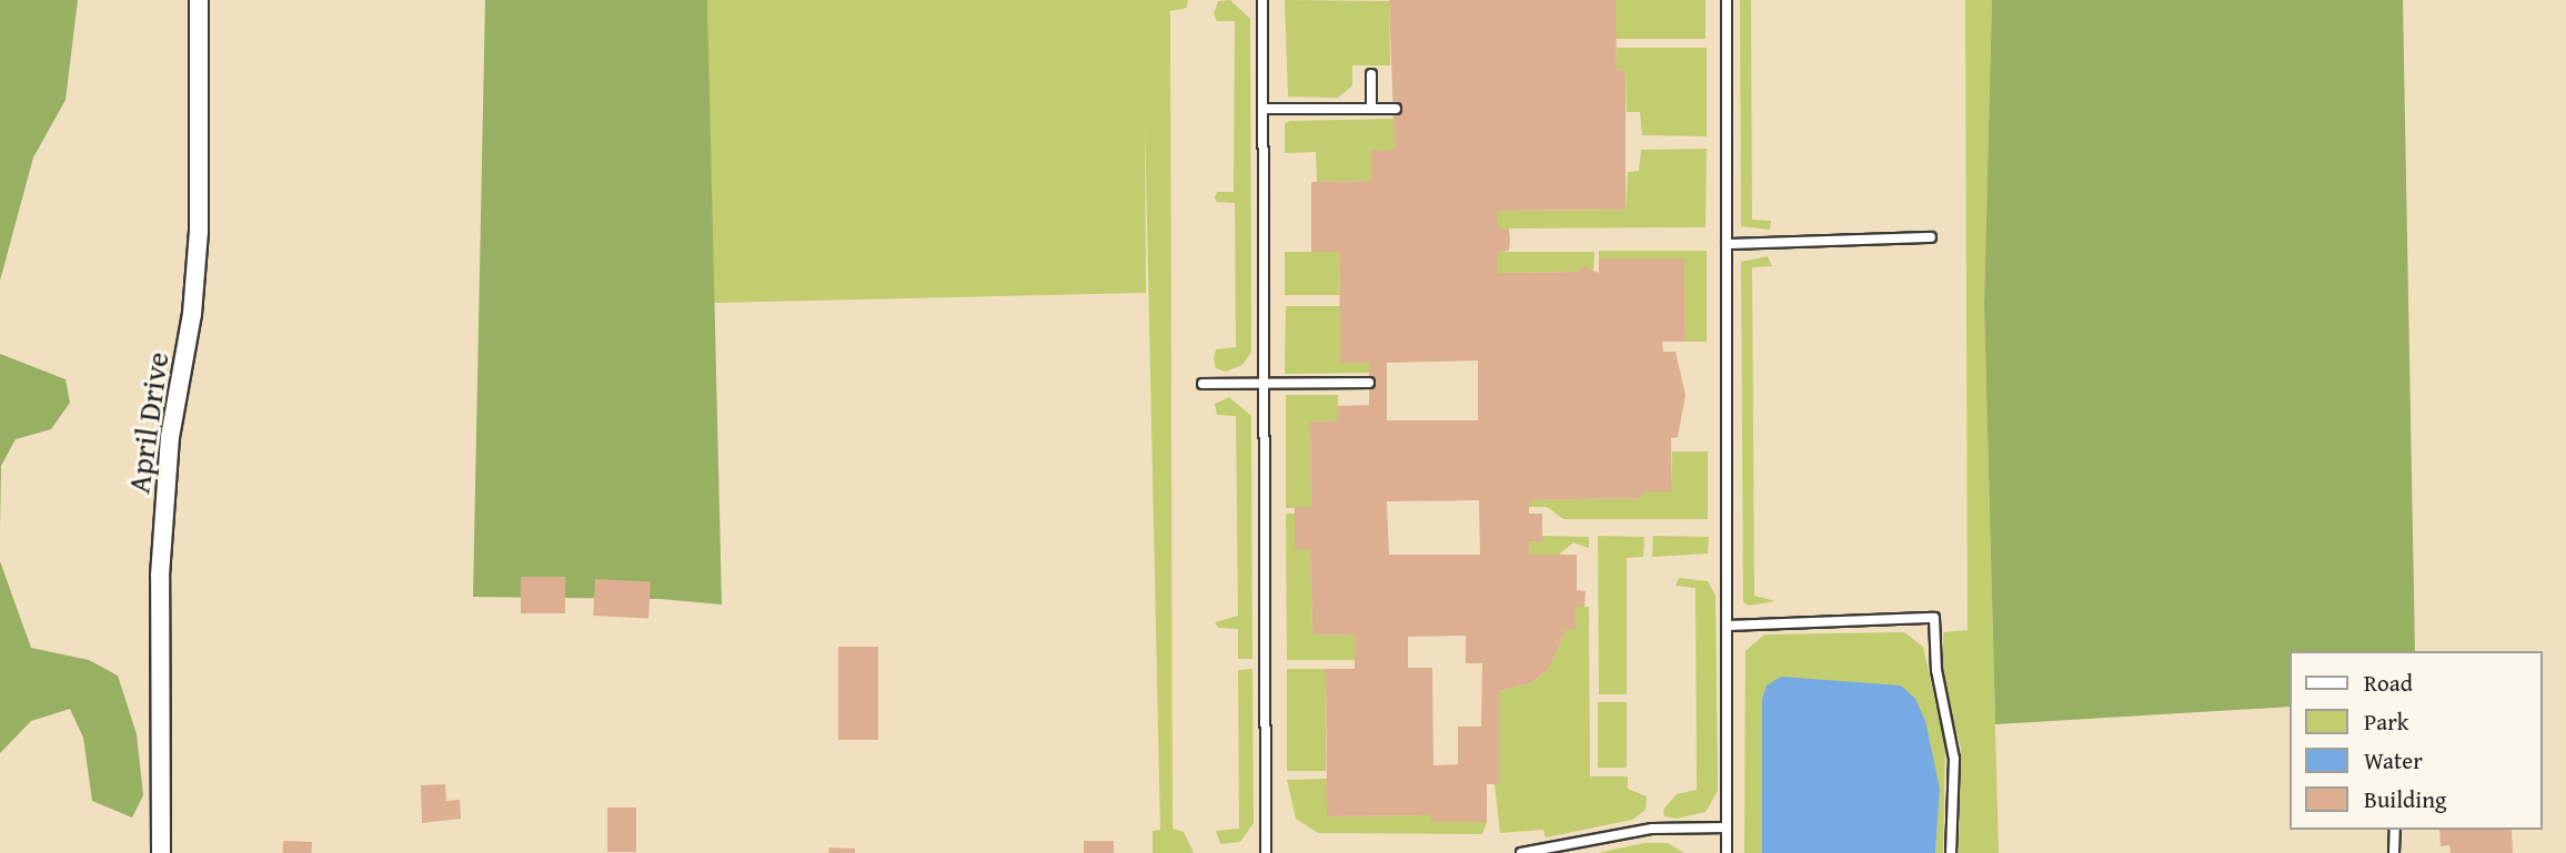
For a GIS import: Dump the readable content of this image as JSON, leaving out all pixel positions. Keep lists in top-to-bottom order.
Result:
{
  "streets": {
    "street": ["April Drive"]
  },
  "legend": [
    "Road",
    "Park",
    "Water",
    "Building"
  ]
}
